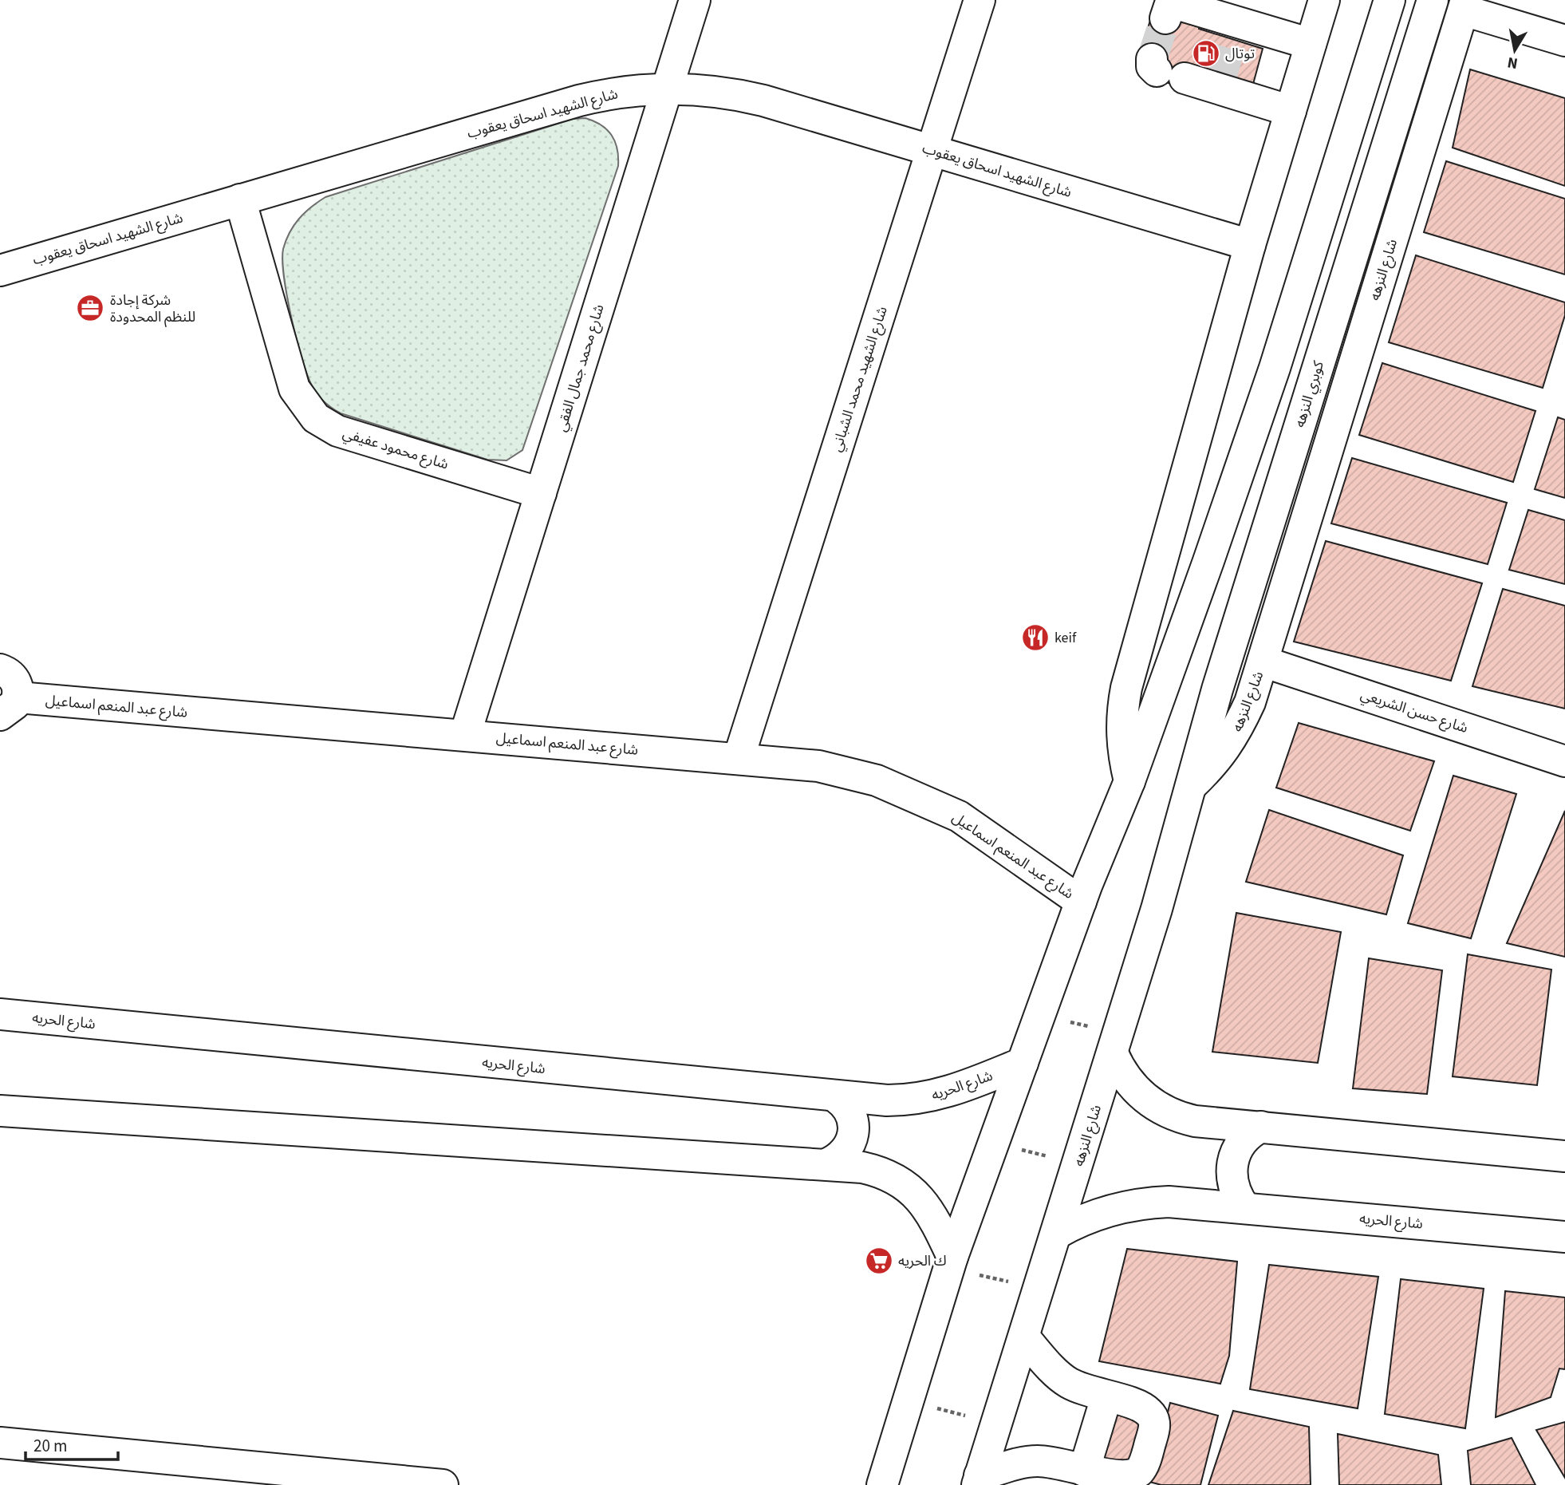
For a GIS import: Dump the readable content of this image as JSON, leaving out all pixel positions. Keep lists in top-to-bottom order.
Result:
{
  "streets": {
    "street": [
      "شارع الشهيد اسحاق يعقوب",
      "شارع النزهه",
      "شارع محمد جمال الفقي",
      "شارع الشهيد محمد الشباني",
      "كوبري النزهه",
      "شارع محمود عفيفي",
      "شارع عبد المنعم اسماعيل",
      "شارع حسن الشريعي",
      "شارع الحريه"
    ]
  },
  "crossings": [
    ["شارع الشهيد اسحاق يعقوب", "شارع محمد جمال الفقي"],
    ["شارع الشهيد اسحاق يعقوب", "شارع الشهيد محمد الشباني"],
    ["شارع الشهيد اسحاق يعقوب", "شارع محمود عفيفي"],
    ["شارع النزهه", "كوبري النزهه"],
    ["شارع النزهه", "شارع حسن الشريعي"],
    ["شارع النزهه", "شارع الحريه"],
    ["شارع محمد جمال الفقي", "شارع محمود عفيفي"],
    ["شارع محمد جمال الفقي", "شارع عبد المنعم اسماعيل"],
    ["شارع الشهيد محمد الشباني", "شارع عبد المنعم اسماعيل"]
  ],
  "places": {
    "fuel station": ["توتال"],
    "office": ["شركة إجادة للنظم المحدودة"],
    "restaurant": ["keif"],
    "supermarket": ["ك الحريه"]
  },
  "scale_bar": "20 m",
  "north": "bottom"
}
